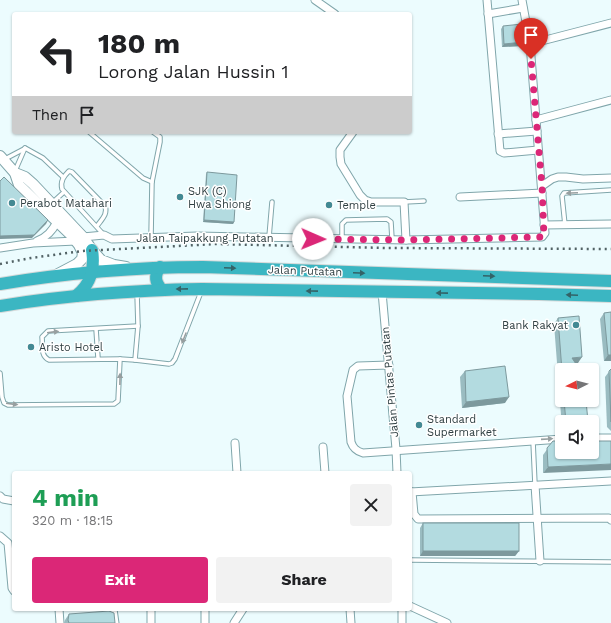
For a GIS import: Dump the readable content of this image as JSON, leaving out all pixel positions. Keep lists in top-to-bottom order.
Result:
{
  "streets": {
    "highway": ["Jalan Putatan"],
    "street": ["Jalan Taipakkung Putatan", "Jalan Pintas Putatan"]
  },
  "crossings": [
    ["Jalan Putatan", "Jalan Pintas Putatan"]
  ],
  "places": [
    "SJK (C) Hwa Shiong",
    "Perabot Matahari",
    "Temple",
    "Bank Rakyat",
    "Aristo Hotel",
    "Standard Supermarket"
  ],
  "north": "left",
  "page": {
    "turn": ["180 m", "Lorong Jalan Hussin 1"],
    "then": "Then",
    "heading": ["4 min", "320 m · 18:15"],
    "buttons": ["Exit", "Share"]
  }
}
